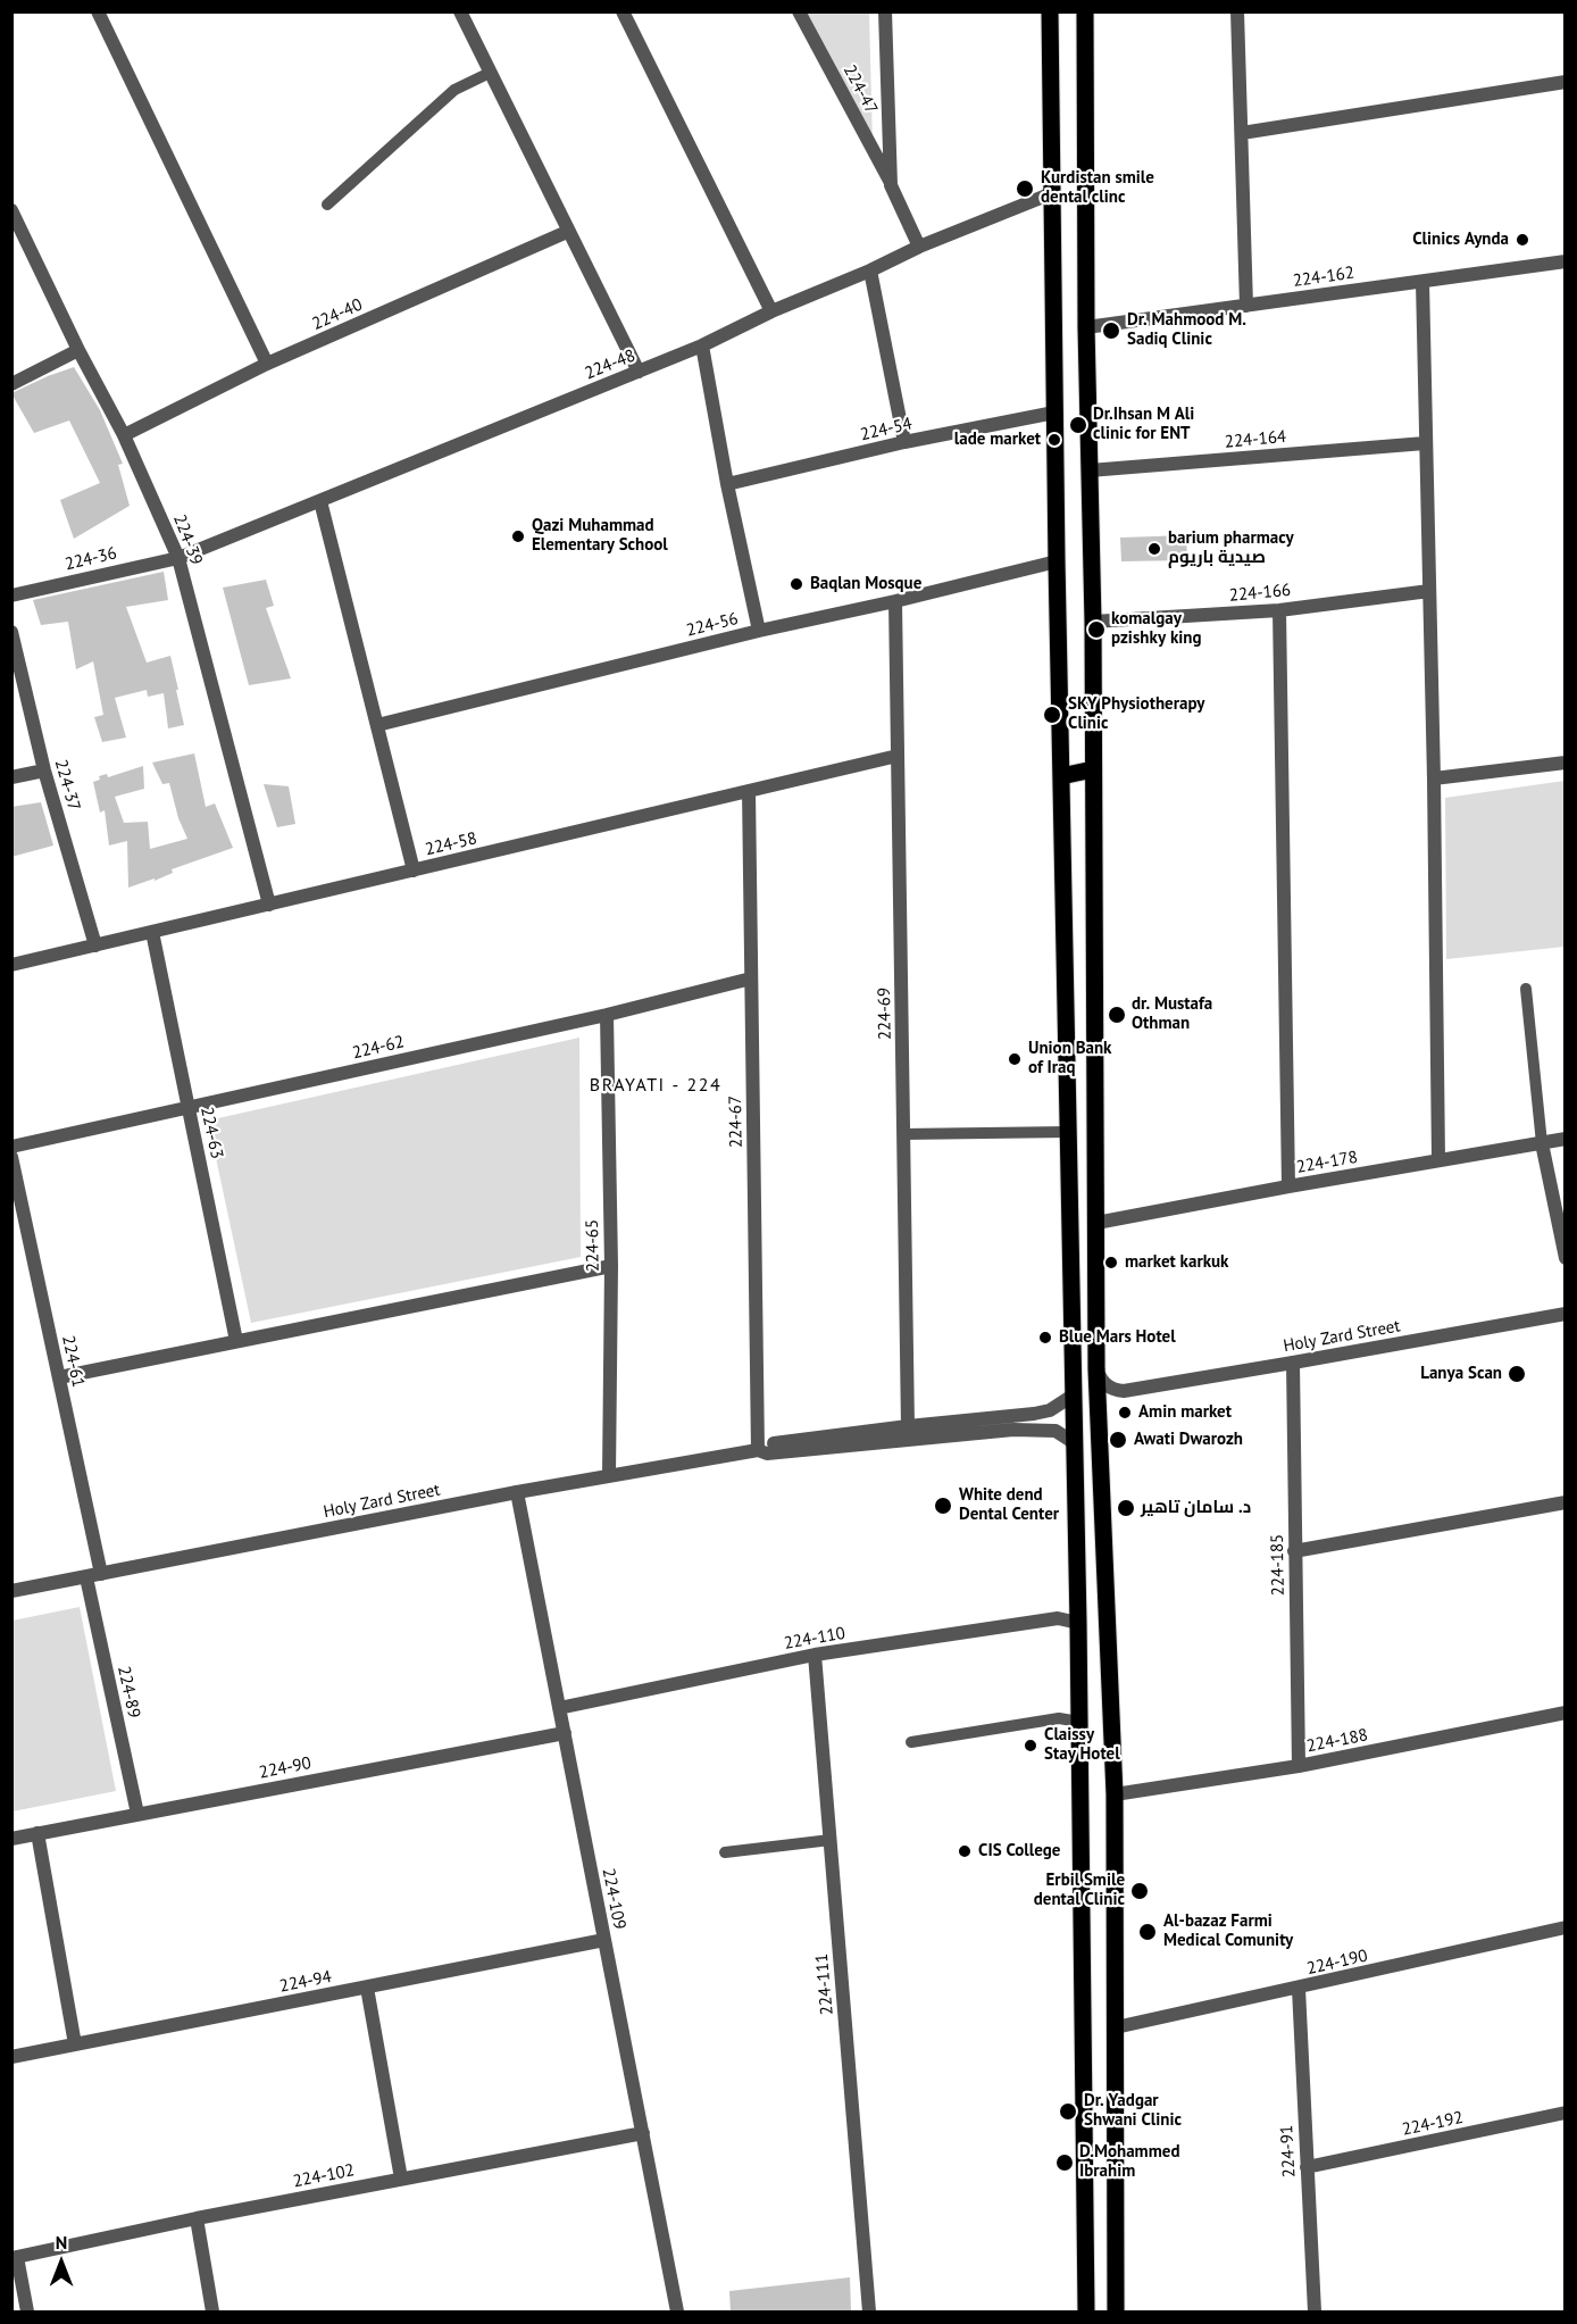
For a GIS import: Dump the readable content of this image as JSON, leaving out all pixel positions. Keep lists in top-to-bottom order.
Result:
{
  "streets": {
    "street": [
      "224-47",
      "224-162",
      "224-40",
      "224-48",
      "224-54",
      "224-164",
      "224-39",
      "224-36",
      "224-166",
      "224-56",
      "224-37",
      "224-58",
      "224-69",
      "224-62",
      "224-67",
      "224-63",
      "224-178",
      "224-65",
      "Holy Zard Street",
      "224-61",
      "224-185",
      "224-110",
      "224-89",
      "224-188",
      "224-90",
      "224-109",
      "224-190",
      "224-94",
      "224-111",
      "224-192",
      "224-91",
      "224-102"
    ]
  },
  "crossings": [
    ["224-47", "224-48"],
    ["224-40", "224-39"],
    ["224-48", "224-39"],
    ["224-48", "224-36"],
    ["224-39", "224-36"],
    ["224-39", "224-58"],
    ["224-56", "224-69"],
    ["224-37", "224-58"],
    ["224-58", "224-69"],
    ["224-58", "224-67"],
    ["224-58", "224-63"],
    ["224-69", "Holy Zard Street"],
    ["224-62", "224-67"],
    ["224-62", "224-63"],
    ["224-62", "224-65"],
    ["224-67", "Holy Zard Street"],
    ["224-65", "Holy Zard Street"],
    ["Holy Zard Street", "224-61"],
    ["Holy Zard Street", "224-185"],
    ["Holy Zard Street", "224-89"],
    ["Holy Zard Street", "224-109"],
    ["224-61", "224-89"],
    ["224-185", "224-188"],
    ["224-110", "224-109"],
    ["224-110", "224-111"],
    ["224-89", "224-90"],
    ["224-90", "224-109"],
    ["224-109", "224-94"],
    ["224-109", "224-102"],
    ["224-190", "224-91"],
    ["224-192", "224-91"]
  ],
  "districts": ["BRAYATI - 224"],
  "places": [
    "Kurdistan smile dental clinc",
    "Clinics Aynda",
    "Dr. Mahmood M. Sadiq Clinic",
    "Dr.Ihsan M Ali clinic for ENT",
    "lade market",
    "Qazi Muhammad Elementary School",
    "barium pharmacy صيدية باريوم",
    "Baqlan Mosque",
    "komalgay pzishky king",
    "SKY Physiotherapy Clinic",
    "dr. Mustafa Othman",
    "Union Bank of Iraq",
    "market karkuk",
    "Blue Mars Hotel",
    "Lanya Scan",
    "Amin market",
    "Awati Dwarozh",
    "White dend Dental Center",
    "د. سامان تاهیر",
    "Claissy Stay Hotel",
    "CIS College",
    "Erbil Smile dental Clinic",
    "Al-bazaz Farmi Medical Comunity",
    "Dr. Yadgar Shwani Clinic",
    "D.Mohammed Ibrahim"
  ],
  "north": "top"
}
